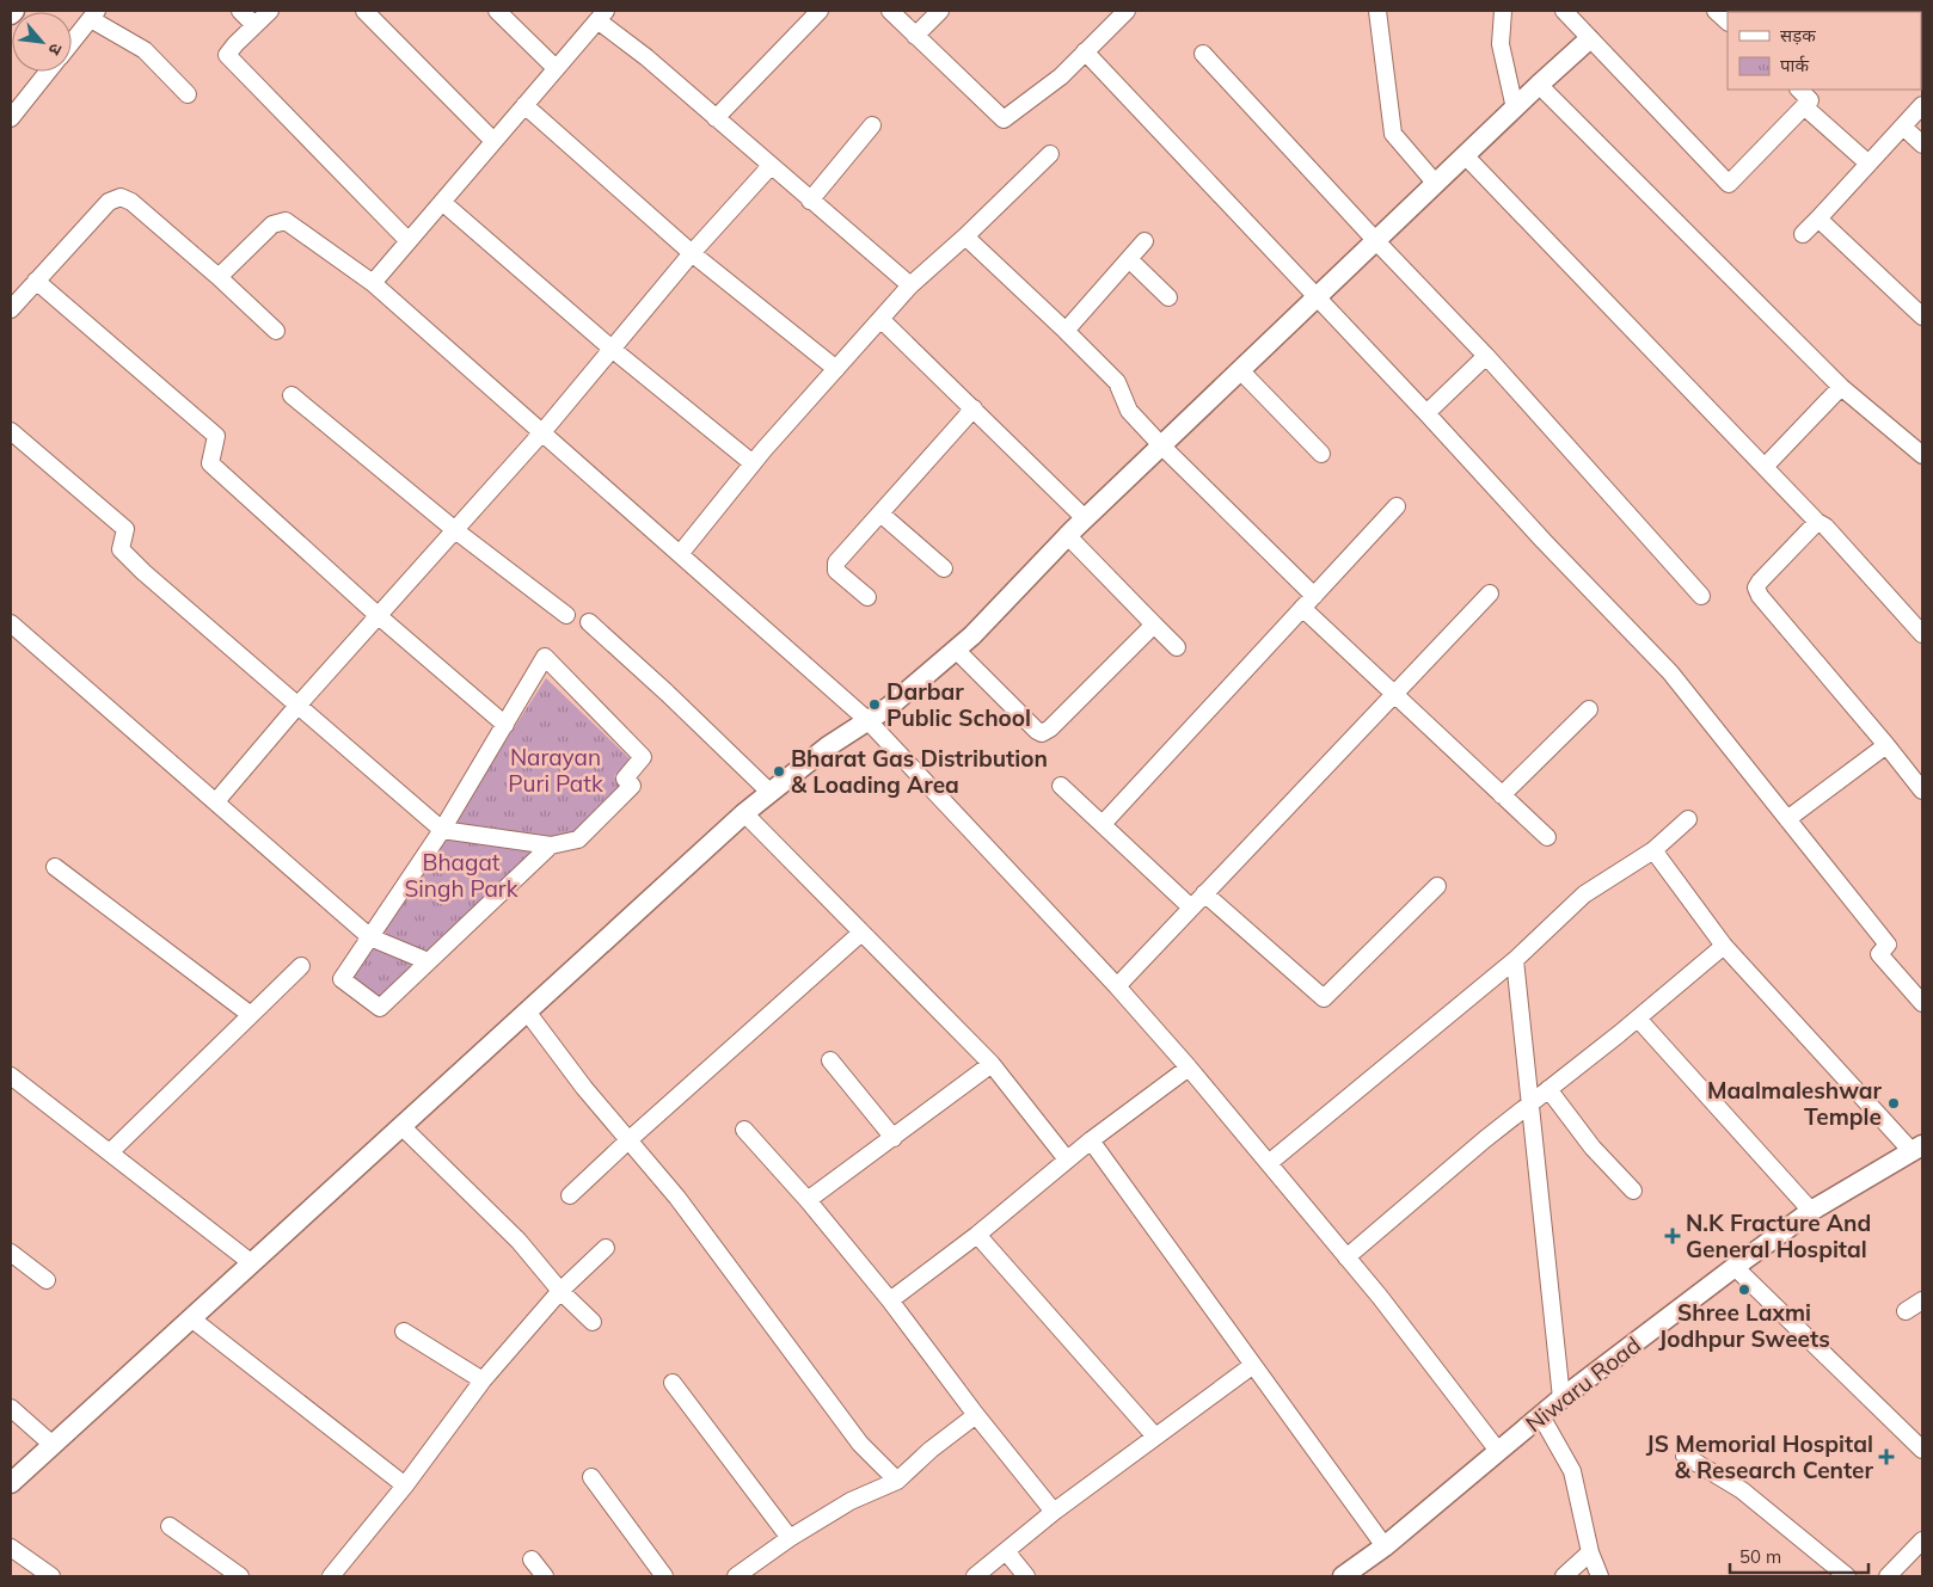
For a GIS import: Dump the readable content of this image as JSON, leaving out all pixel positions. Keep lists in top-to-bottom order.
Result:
{
  "streets": {
    "street": ["Niwaru Road"]
  },
  "parks": ["Narayan Puri Patk", "Bhagat Singh Park"],
  "places": {
    "other": [
      "Darbar Public School",
      "Bharat Gas Distribution & Loading Area",
      "Maalmaleshwar Temple",
      "Shree Laxmi Jodhpur Sweets"
    ],
    "health": ["N.K Fracture And General Hospital", "JS Memorial Hospital & Research Center"]
  },
  "legend": ["सड़क", "पार्क"],
  "scale_bar": "50 m",
  "north": "bottom right"
}
